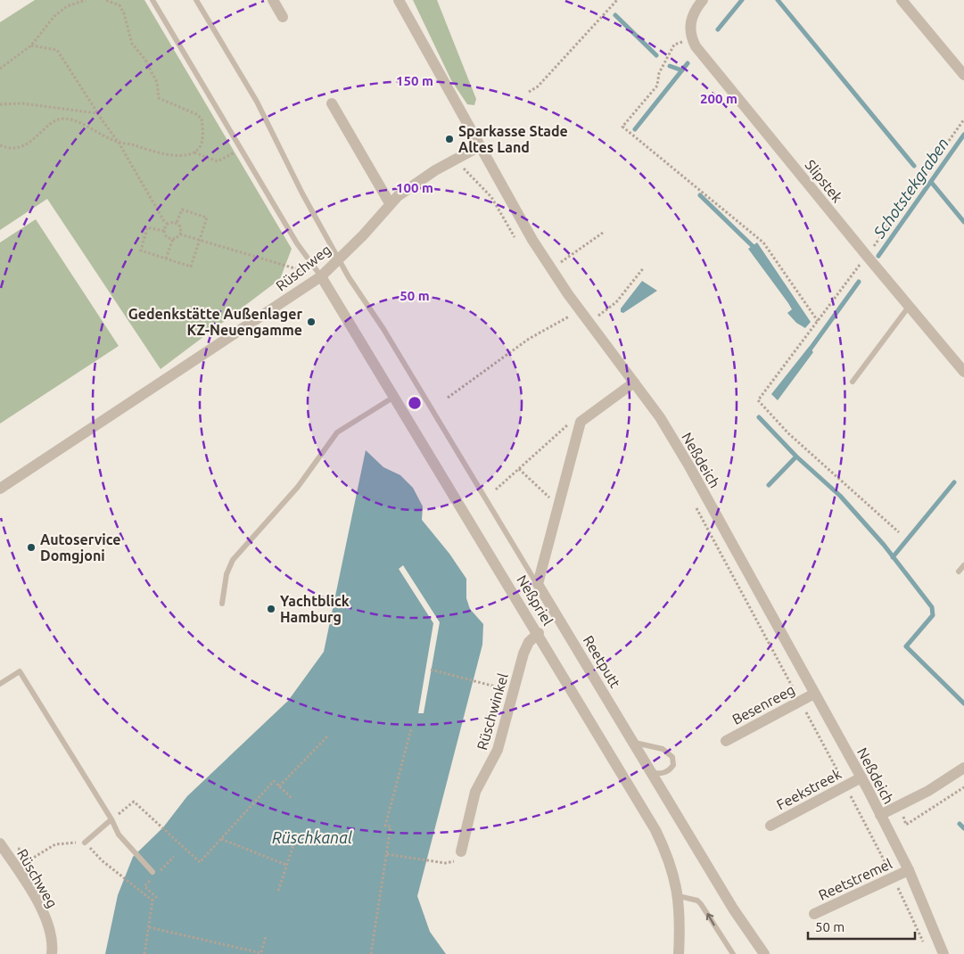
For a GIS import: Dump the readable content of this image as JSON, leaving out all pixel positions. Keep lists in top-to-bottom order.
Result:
{
  "streets": {
    "street": [
      "Slipstek",
      "Rüschweg",
      "Neßdeich",
      "Neßpriel",
      "Reetputt",
      "Besenreeg",
      "Rüschwinkel",
      "Feekstreek",
      "Reetstremel"
    ]
  },
  "crossings": [
    ["Rüschweg", "Neßdeich"],
    ["Rüschweg", "Neßpriel"],
    ["Neßdeich", "Besenreeg"],
    ["Neßdeich", "Feekstreek"],
    ["Neßdeich", "Reetstremel"],
    ["Neßpriel", "Rüschwinkel"]
  ],
  "water": ["Schotstekgraben", "Rüschkanal"],
  "places": [
    "Sparkasse Stade Altes Land",
    "Gedenkstätte Außenlager KZ-Neuengamme",
    "Autoservice Domgjoni",
    "Yachtblick Hamburg"
  ],
  "scale_bar": "50 m",
  "rings": [
    "150 m",
    "200 m",
    "100 m",
    "50 m"
  ]
}
